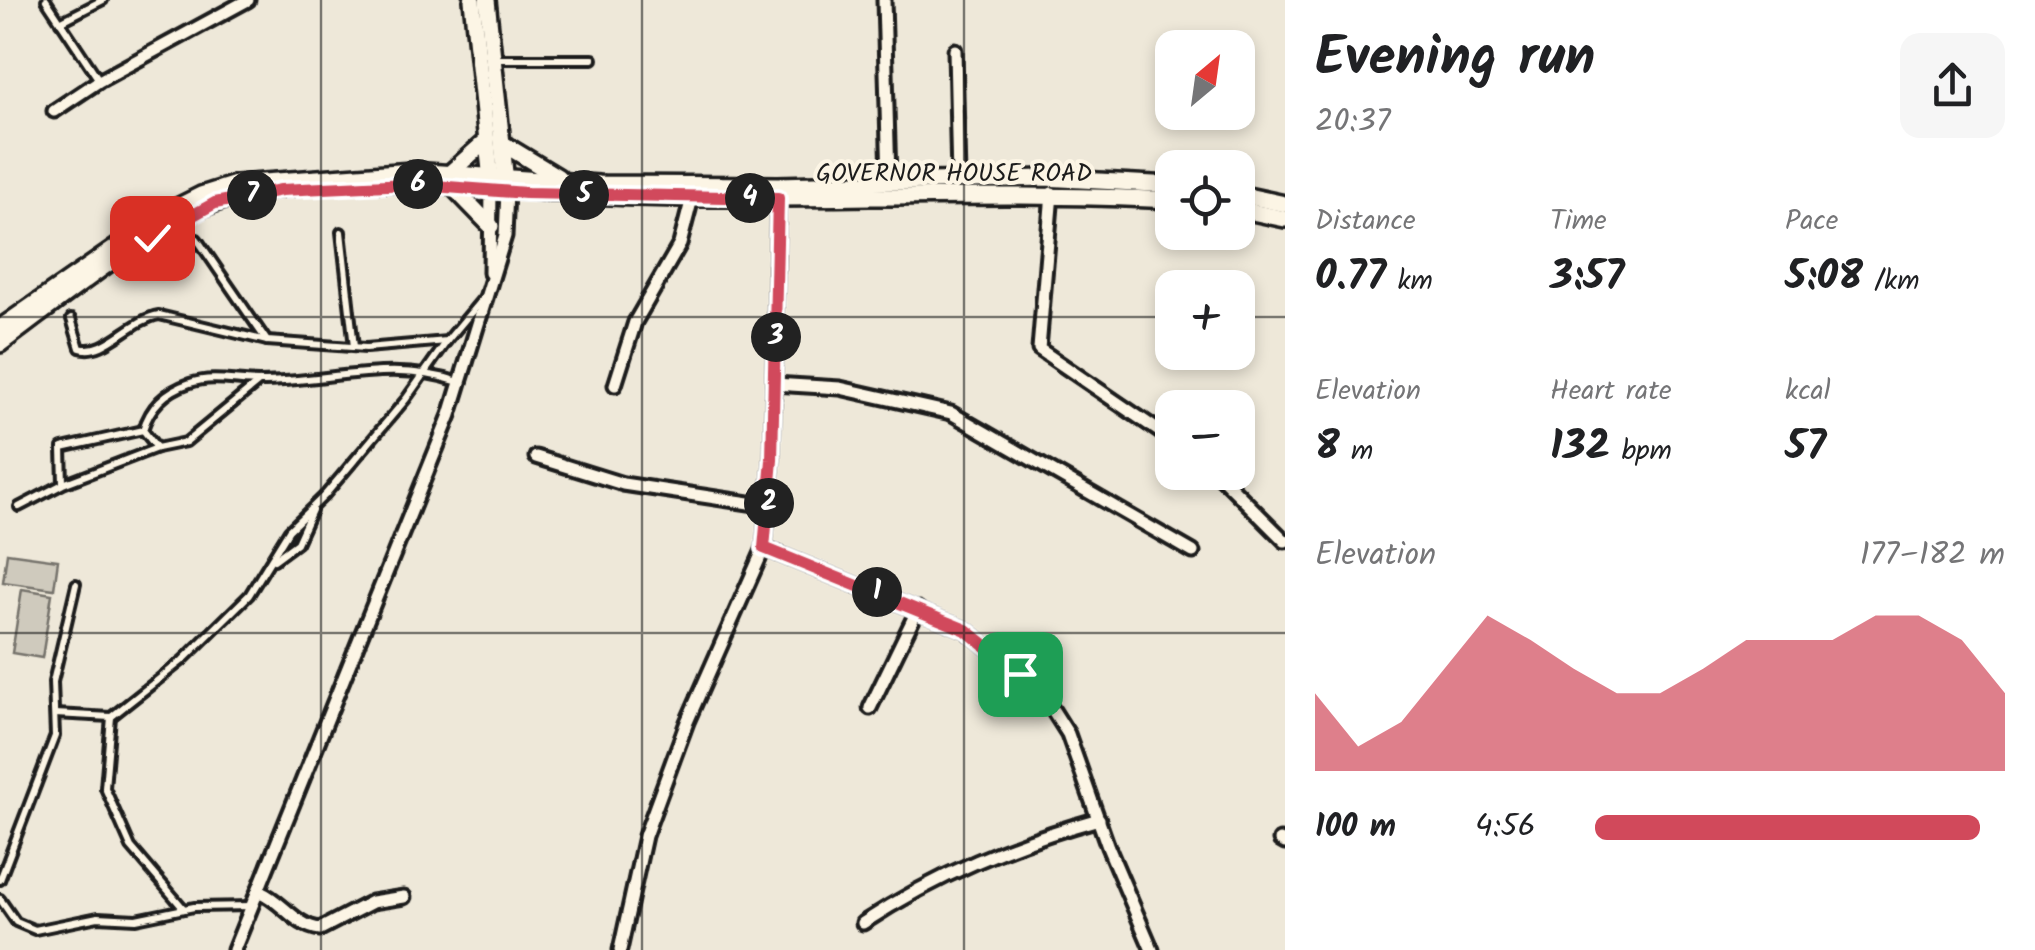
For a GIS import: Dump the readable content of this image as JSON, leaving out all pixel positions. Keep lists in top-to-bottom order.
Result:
{
  "streets": {
    "main road": ["GOVERNOR HOUSE ROAD"]
  },
  "north": "top right",
  "page": {
    "heading": ["Evening run", "20:37"],
    "map_buttons": ["+", "−"],
    "pins": [
      "6",
      "5",
      "7",
      "4",
      "3",
      "2",
      "1"
    ],
    "stats": [
      ["Distance", "0.77 km"],
      ["Time", "3:57"],
      ["Pace", "5:08 /km"],
      ["Elevation", "8 m"],
      ["Heart rate", "132 bpm"],
      ["kcal", "57"]
    ],
    "chart": ["Elevation", "177–182 m"],
    "list": [
      {
        "name": "100 m",
        "note": "4:56"
      }
    ]
  }
}
